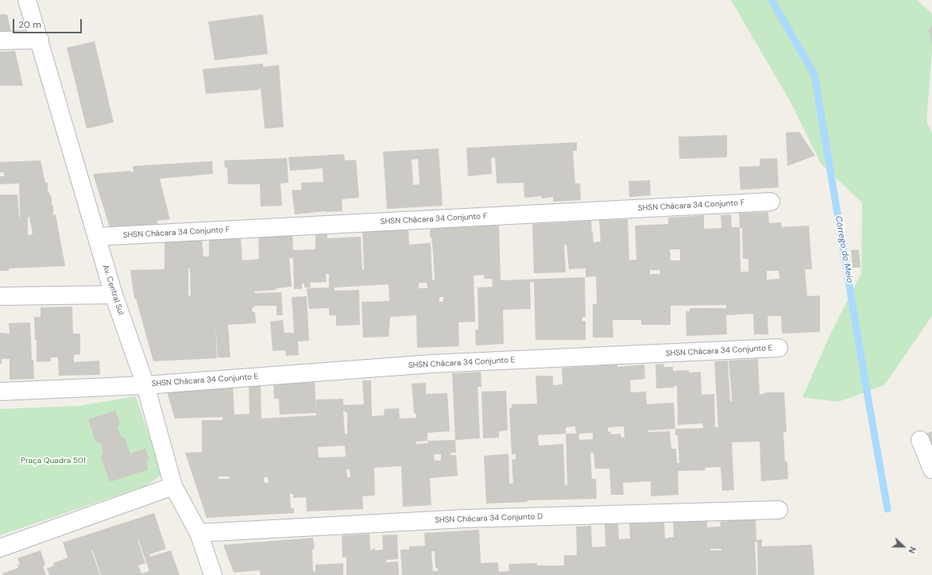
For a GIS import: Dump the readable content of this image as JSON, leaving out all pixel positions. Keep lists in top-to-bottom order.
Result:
{
  "streets": {
    "street": [
      "SHSN Chácara 34 Conjunto F",
      "Av. Central Sul",
      "SHSN Chácara 34 Conjunto E",
      "SHSN Chácara 34 Conjunto D"
    ]
  },
  "crossings": [
    ["SHSN Chácara 34 Conjunto F", "Av. Central Sul"],
    ["Av. Central Sul", "SHSN Chácara 34 Conjunto E"],
    ["Av. Central Sul", "SHSN Chácara 34 Conjunto D"]
  ],
  "water": ["Córrego do Meio"],
  "parks": ["Praça Quadra 501"],
  "scale_bar": "20 m",
  "north": "right"
}
